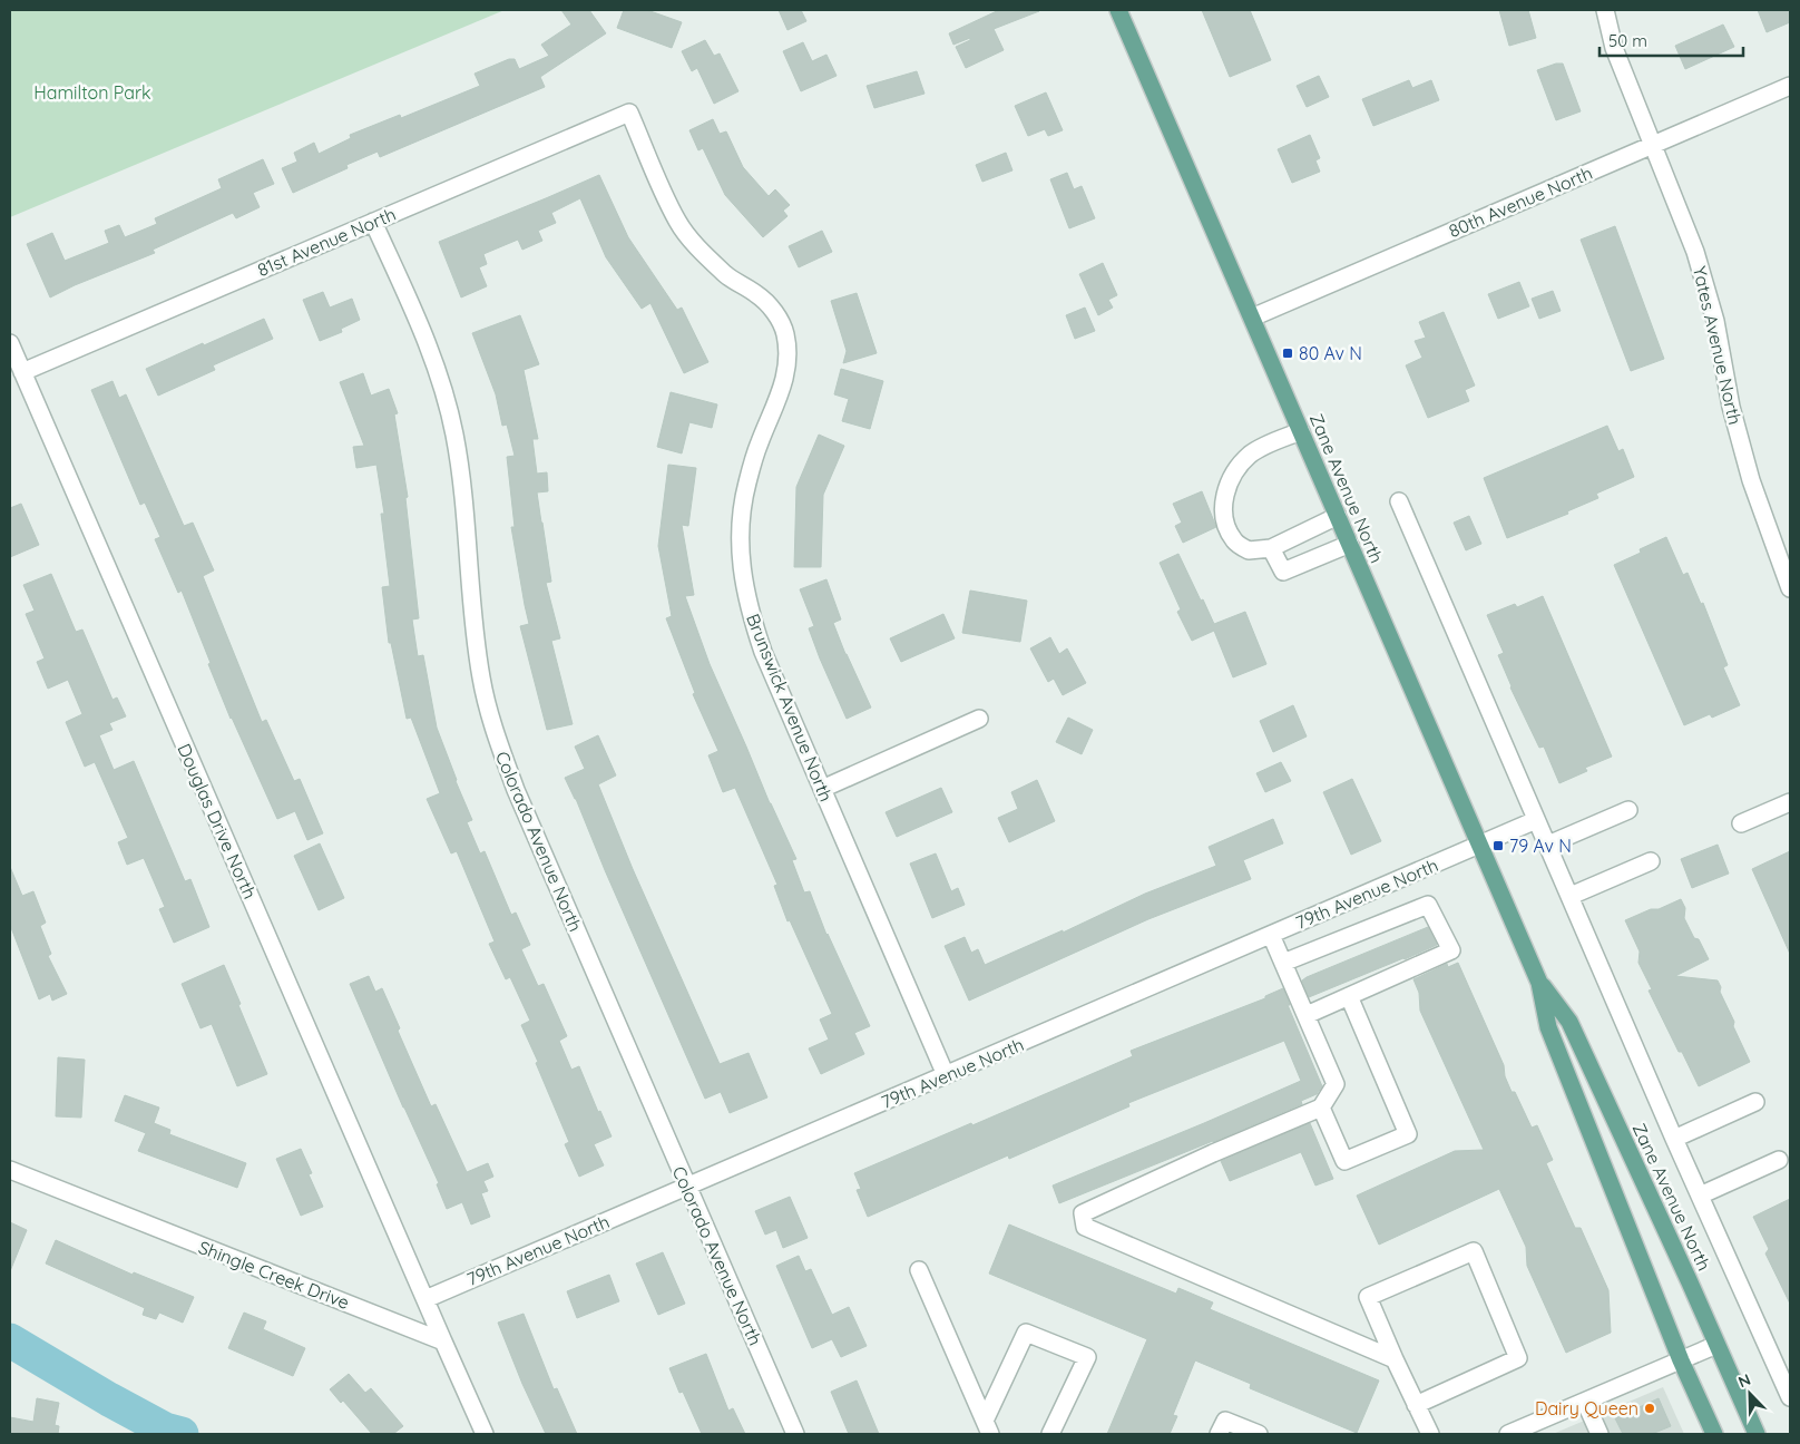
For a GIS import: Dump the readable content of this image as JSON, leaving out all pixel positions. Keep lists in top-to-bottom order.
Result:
{
  "streets": {
    "main road": ["Zane Avenue North"],
    "street": [
      "80th Avenue North",
      "81st Avenue North",
      "Yates Avenue North",
      "Brunswick Avenue North",
      "Douglas Drive North",
      "Colorado Avenue North",
      "79th Avenue North",
      "Shingle Creek Drive"
    ]
  },
  "crossings": [
    ["80th Avenue North", "Yates Avenue North"],
    ["80th Avenue North", "Zane Avenue North"],
    ["81st Avenue North", "Brunswick Avenue North"],
    ["81st Avenue North", "Douglas Drive North"],
    ["81st Avenue North", "Colorado Avenue North"],
    ["Zane Avenue North", "79th Avenue North"],
    ["Brunswick Avenue North", "79th Avenue North"],
    ["Douglas Drive North", "79th Avenue North"],
    ["Douglas Drive North", "Shingle Creek Drive"],
    ["Colorado Avenue North", "79th Avenue North"]
  ],
  "parks": ["Hamilton Park"],
  "places": {
    "transit": ["80 Av N", "79 Av N"],
    "other": ["Dairy Queen"]
  },
  "scale_bar": "50 m",
  "north": "top left"
}
